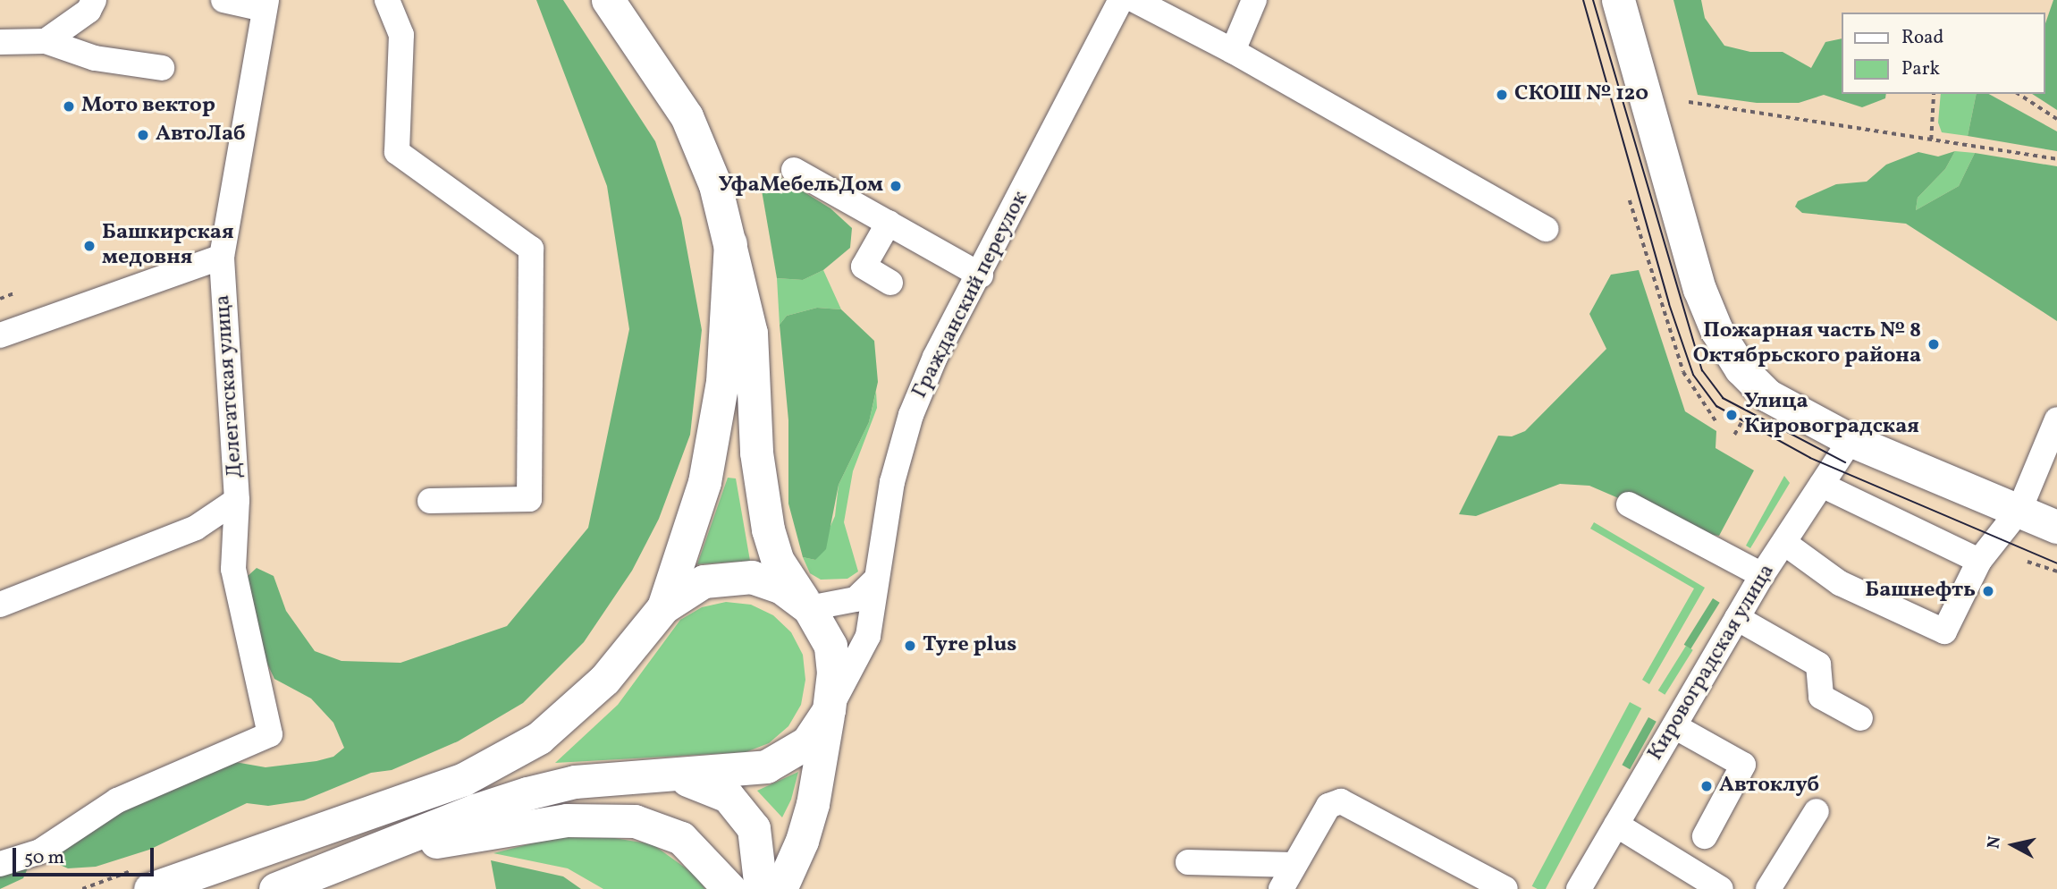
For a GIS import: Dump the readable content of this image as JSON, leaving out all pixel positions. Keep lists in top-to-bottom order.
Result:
{
  "streets": {
    "street": ["Гражданский переулок", "Делегатская улица", "Кировоградская улица"]
  },
  "places": [
    "СКОШ № 120",
    "Мото вектор",
    "АвтоЛаб",
    "УфаМебельДом",
    "Башкирская медовня",
    "Пожарная часть № 8 Октябрьского района",
    "Улица Кировоградская",
    "Башнефть",
    "Tyre plus",
    "Автоклуб"
  ],
  "legend": ["Road", "Park"],
  "scale_bar": "50 m",
  "north": "left"
}
